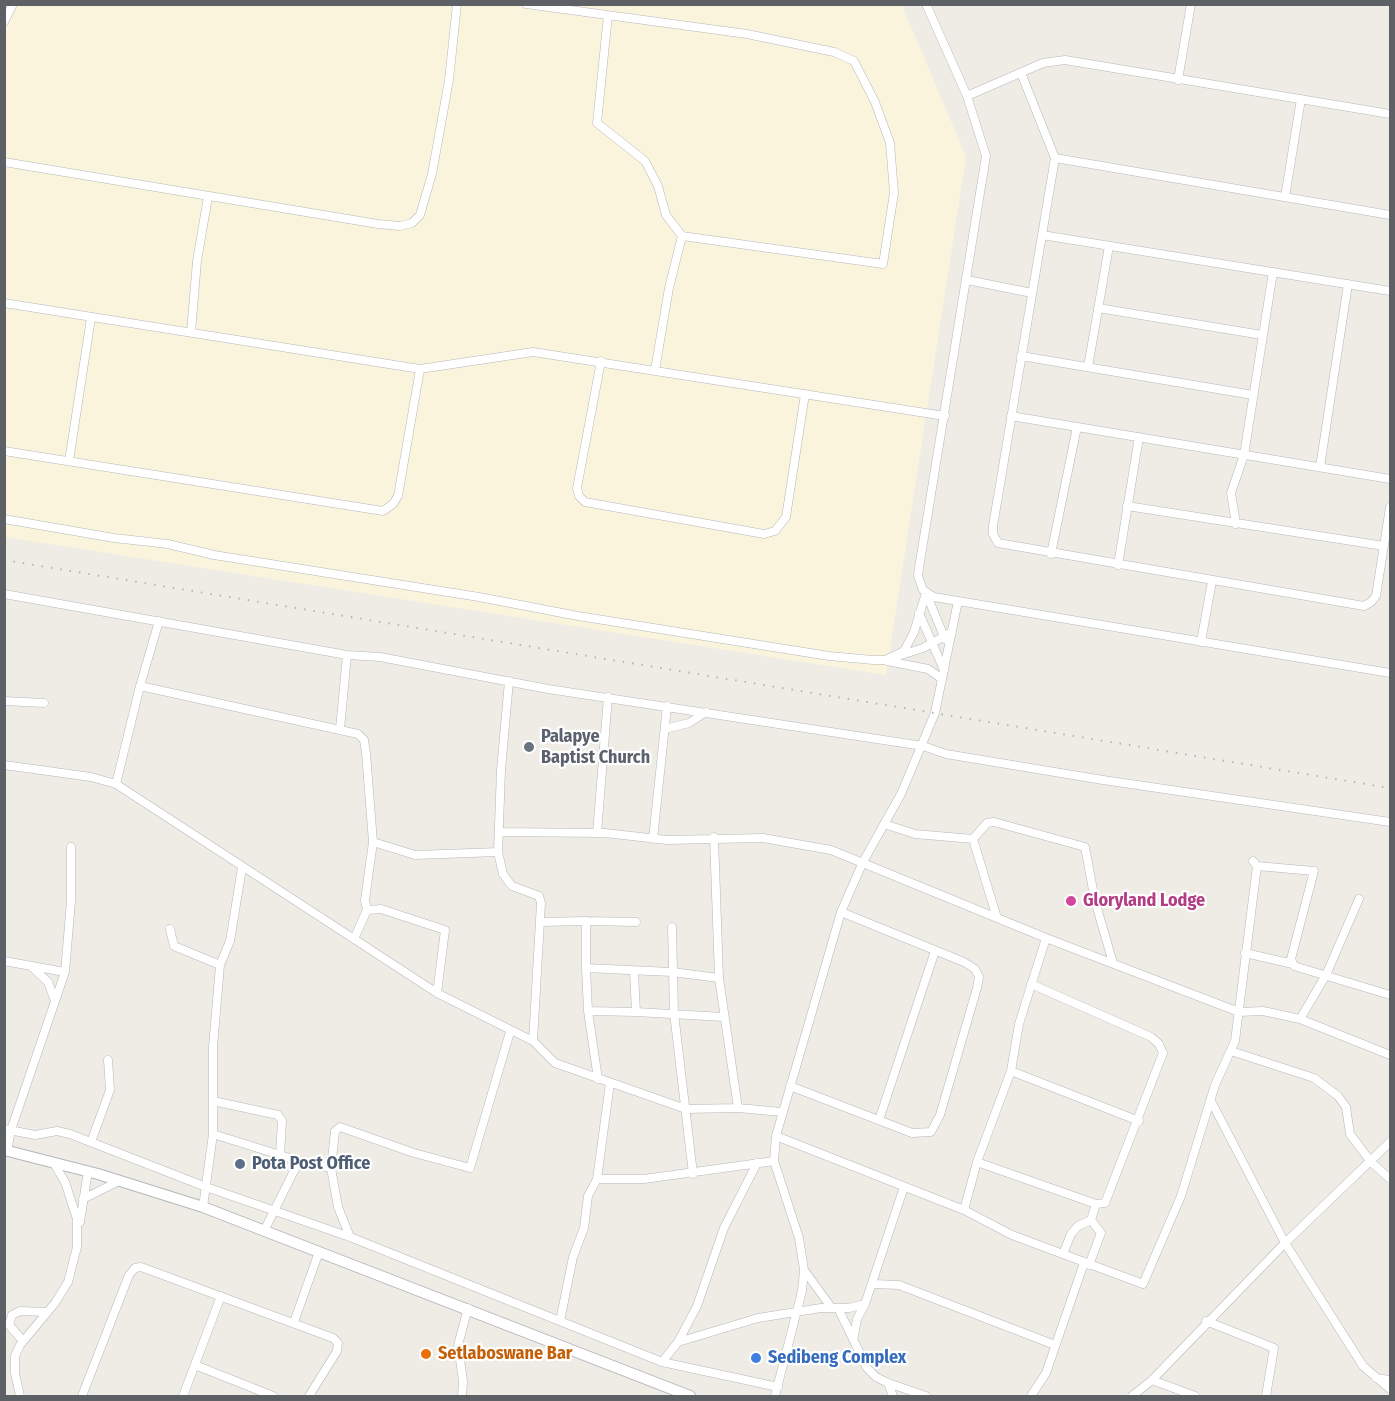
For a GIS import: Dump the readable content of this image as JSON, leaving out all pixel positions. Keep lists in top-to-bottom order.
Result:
{
  "places": [
    "Palapye Baptist Church",
    "Gloryland Lodge",
    "Pota Post Office",
    "Setlaboswane Bar",
    "Sedibeng Complex"
  ]
}
